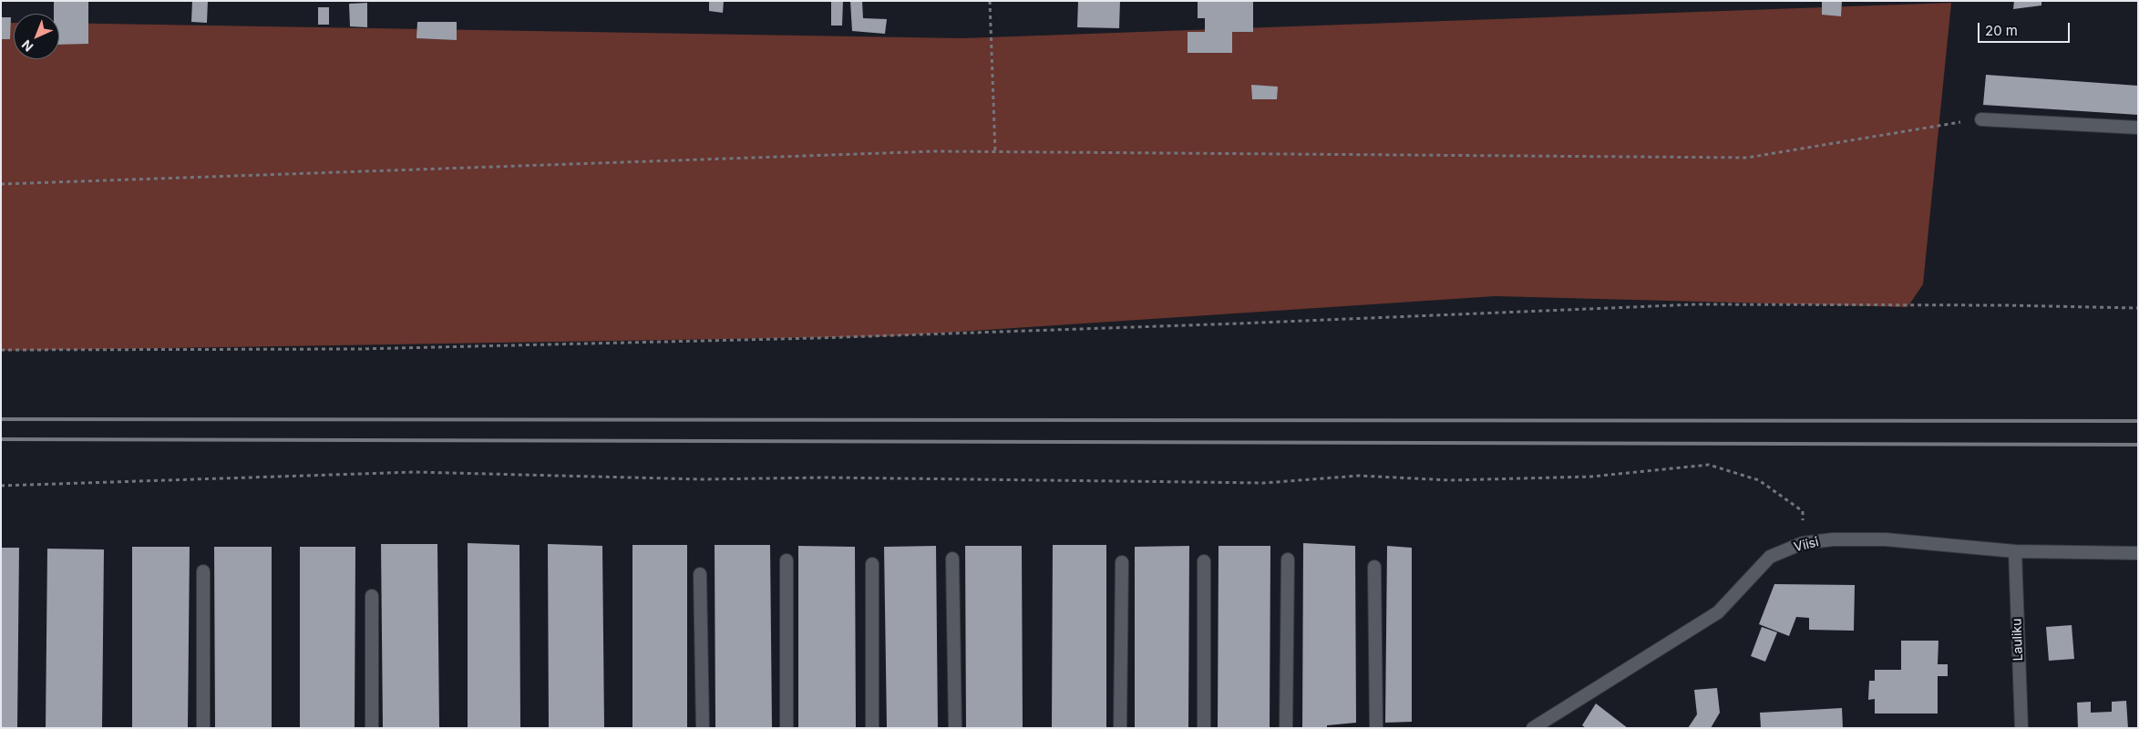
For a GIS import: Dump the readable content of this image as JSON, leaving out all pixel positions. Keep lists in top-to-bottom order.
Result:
{
  "streets": {
    "street": ["Viisi", "Lauliku"]
  },
  "crossings": [
    ["Viisi", "Lauliku"]
  ],
  "scale_bar": "20 m",
  "north": "bottom left"
}
